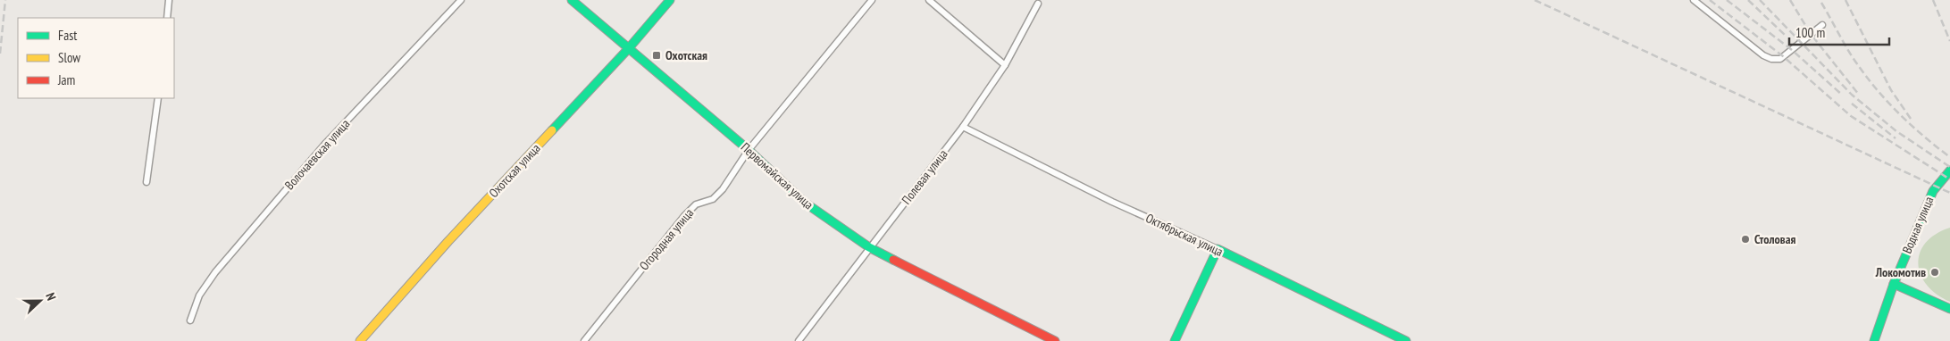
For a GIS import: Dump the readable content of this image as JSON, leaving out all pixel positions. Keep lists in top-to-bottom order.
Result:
{
  "streets": {
    "main road": [
      "Охотская улица",
      "Первомайская улица",
      "Водная улица",
      "Октябрьская улица"
    ],
    "street": ["Волочаевская улица", "Полевая улица", "Огородная улица"]
  },
  "crossings": [
    ["Охотская улица", "Первомайская улица"],
    ["Первомайская улица", "Полевая улица"],
    ["Первомайская улица", "Огородная улица"],
    ["Полевая улица", "Октябрьская улица"]
  ],
  "places": {
    "transit": ["Охотская"],
    "other": ["Столовая", "Локомотив"]
  },
  "legend": ["Fast", "Slow", "Jam"],
  "scale_bar": "100 m",
  "north": "right"
}
